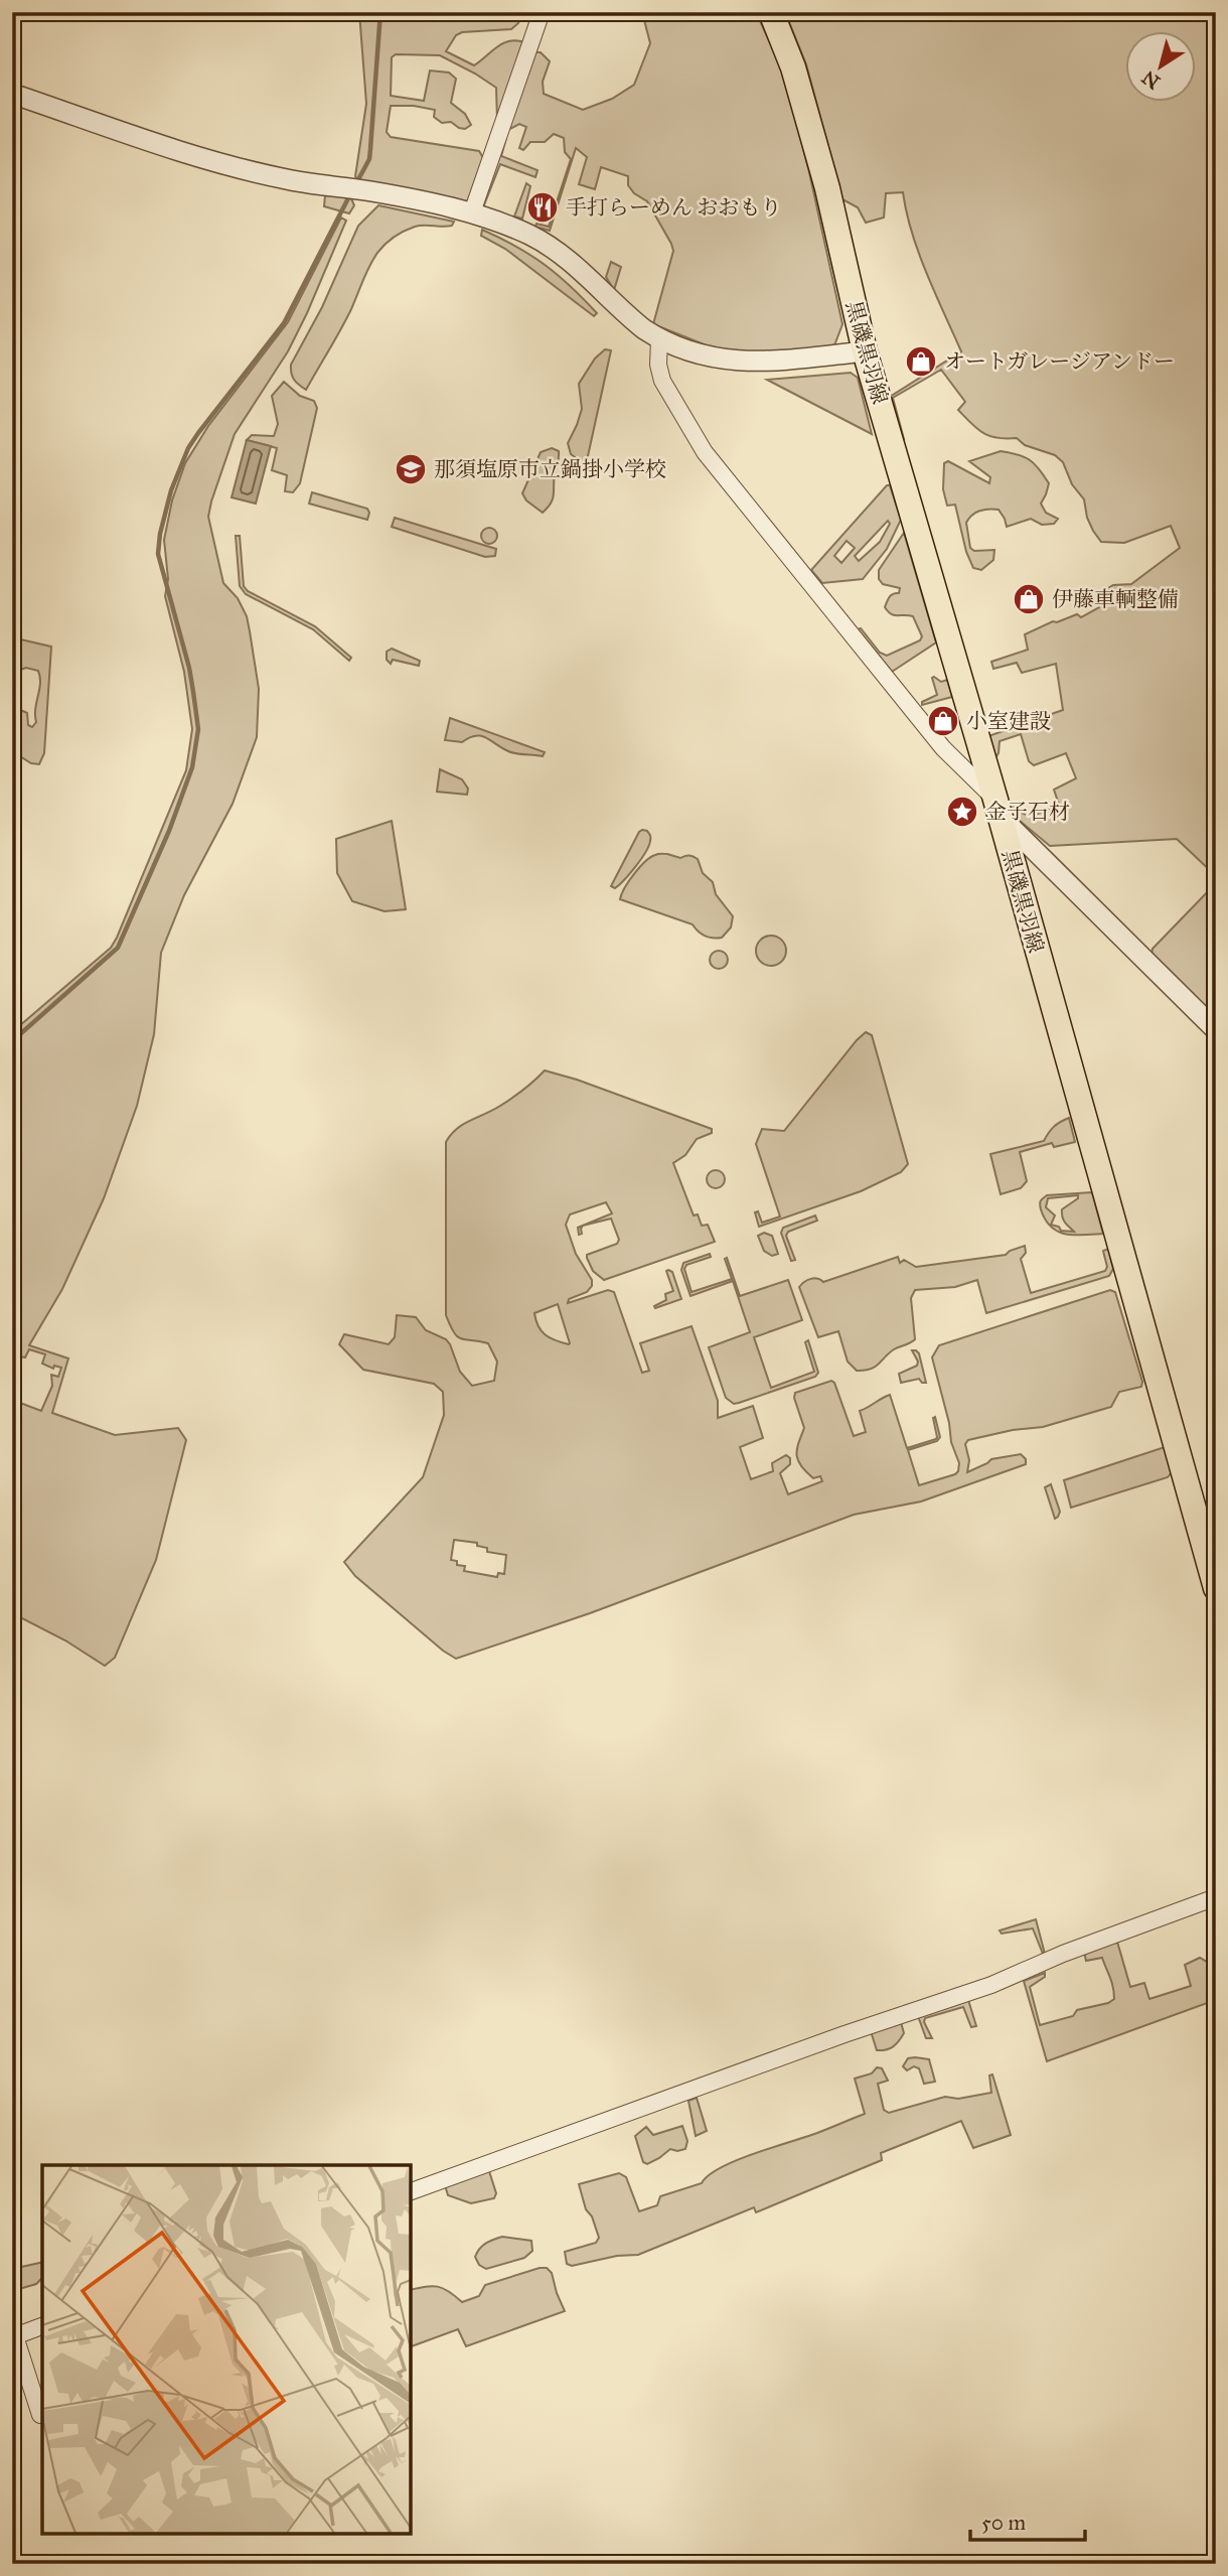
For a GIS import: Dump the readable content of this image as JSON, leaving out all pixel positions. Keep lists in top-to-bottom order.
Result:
{
  "streets": {
    "main road": ["黒磯黒羽線"]
  },
  "places": {
    "restaurant": ["手打らーめん おおもり"],
    "shop": ["オートガレージアンドー", "伊藤車輌整備", "小室建設"],
    "school or university": ["那須塩原市立鍋掛小学校"],
    "place": ["金子石材"]
  },
  "scale_bar": "50 m",
  "north": "bottom left"
}
